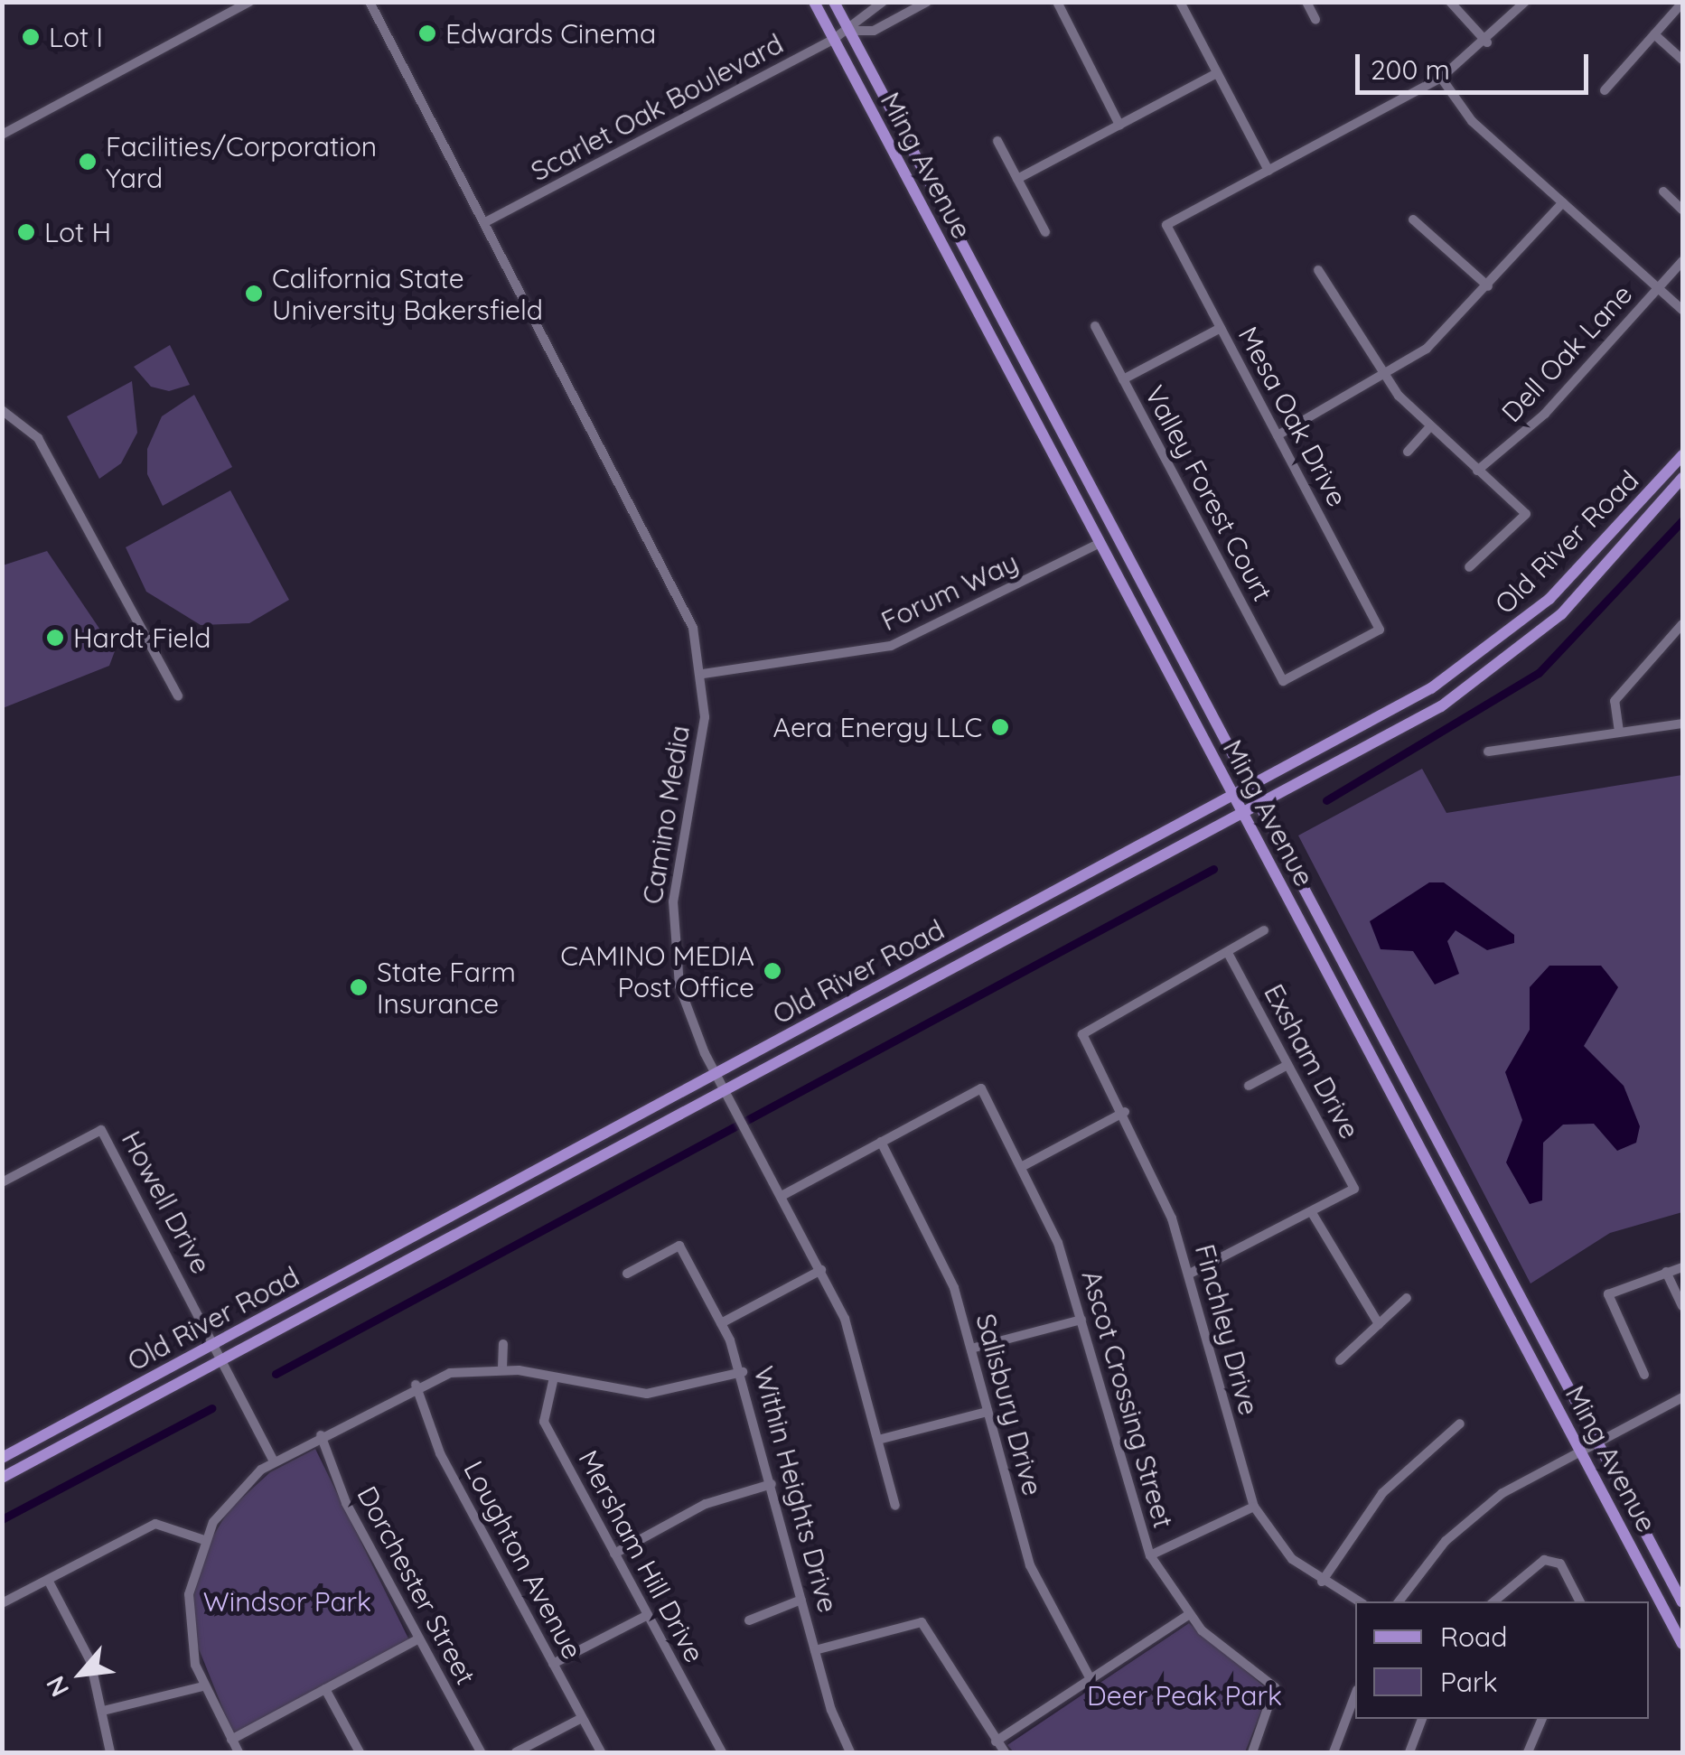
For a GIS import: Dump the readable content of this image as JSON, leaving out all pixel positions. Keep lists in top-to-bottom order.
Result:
{
  "streets": {
    "main road": ["Ming Avenue", "Old River Road"],
    "street": [
      "Scarlet Oak Boulevard",
      "Dell Oak Lane",
      "Mesa Oak Drive",
      "Valley Forest Court",
      "Forum Way",
      "Camino Media",
      "Exsham Drive",
      "Howell Drive",
      "Finchley Drive",
      "Ascot Crossing Street",
      "Salisbury Drive",
      "Within Heights Drive",
      "Mersham Hill Drive",
      "Loughton Avenue",
      "Dorchester Street"
    ]
  },
  "crossings": [
    ["Scarlet Oak Boulevard", "Ming Avenue"],
    ["Scarlet Oak Boulevard", "Camino Media"],
    ["Ming Avenue", "Old River Road"],
    ["Ming Avenue", "Forum Way"],
    ["Mesa Oak Drive", "Valley Forest Court"],
    ["Old River Road", "Camino Media"],
    ["Old River Road", "Howell Drive"],
    ["Forum Way", "Camino Media"],
    ["Exsham Drive", "Finchley Drive"],
    ["Ascot Crossing Street", "Salisbury Drive"]
  ],
  "parks": ["Windsor Park", "Deer Peak Park"],
  "places": [
    "Edwards Cinema",
    "Lot I",
    "Facilities/Corporation Yard",
    "Lot H",
    "California State University Bakersfield",
    "Hardt Field",
    "Aera Energy LLC",
    "CAMINO MEDIA Post Office",
    "State Farm Insurance"
  ],
  "legend": ["Road", "Park"],
  "scale_bar": "200 m",
  "north": "bottom left"
}
